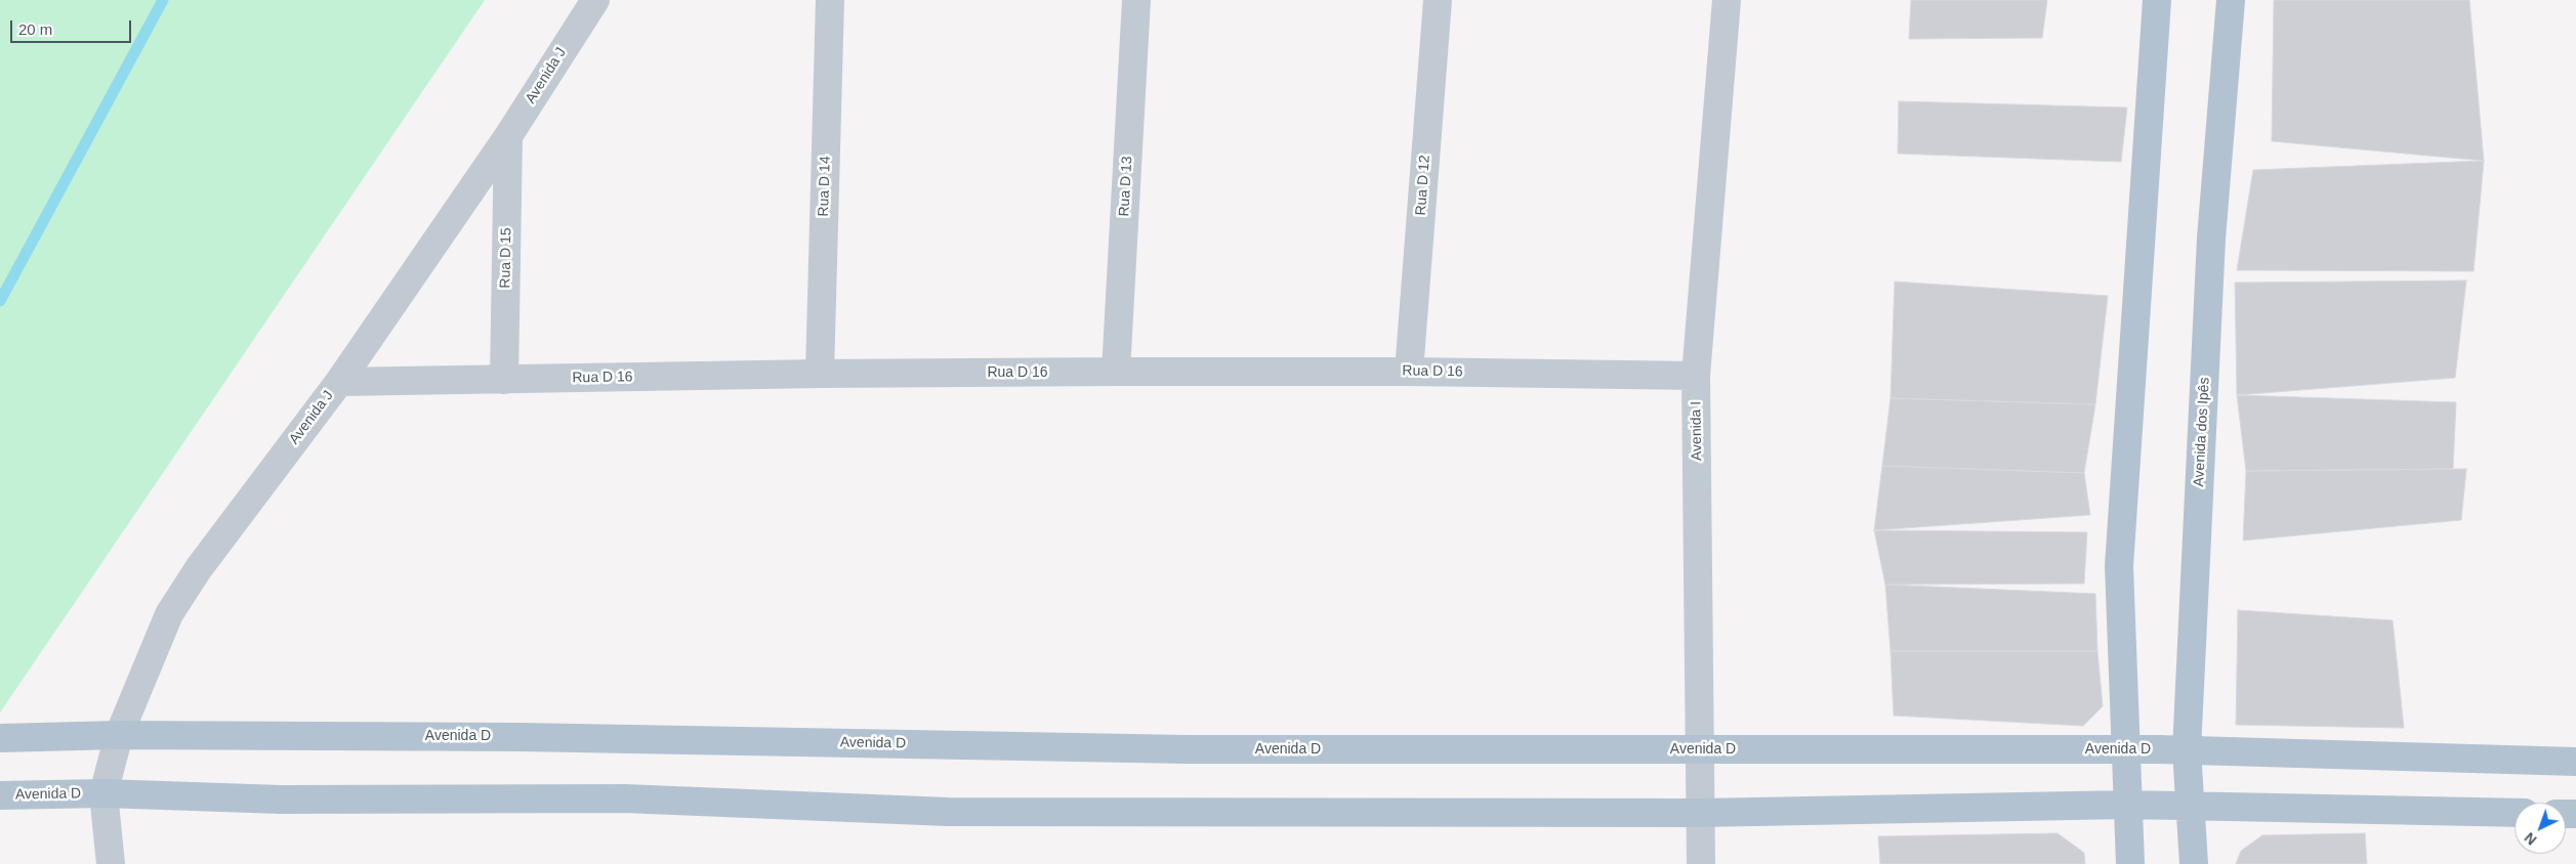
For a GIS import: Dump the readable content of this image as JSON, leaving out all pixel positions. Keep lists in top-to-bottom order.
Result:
{
  "streets": {
    "main road": ["Avenida dos Ipês", "Avenida D"],
    "street": [
      "Avenida J",
      "Rua D 12",
      "Rua D 14",
      "Rua D 13",
      "Rua D 15",
      "Rua D 16",
      "Avenida I"
    ]
  },
  "crossings": [
    ["Avenida J", "Rua D 15"],
    ["Avenida J", "Rua D 16"],
    ["Avenida J", "Avenida D"],
    ["Rua D 12", "Rua D 16"],
    ["Rua D 14", "Rua D 16"],
    ["Rua D 13", "Rua D 16"],
    ["Rua D 15", "Rua D 16"],
    ["Rua D 16", "Avenida I"],
    ["Avenida I", "Avenida D"],
    ["Avenida dos Ipês", "Avenida D"]
  ],
  "scale_bar": "20 m",
  "north": "bottom left"
}
